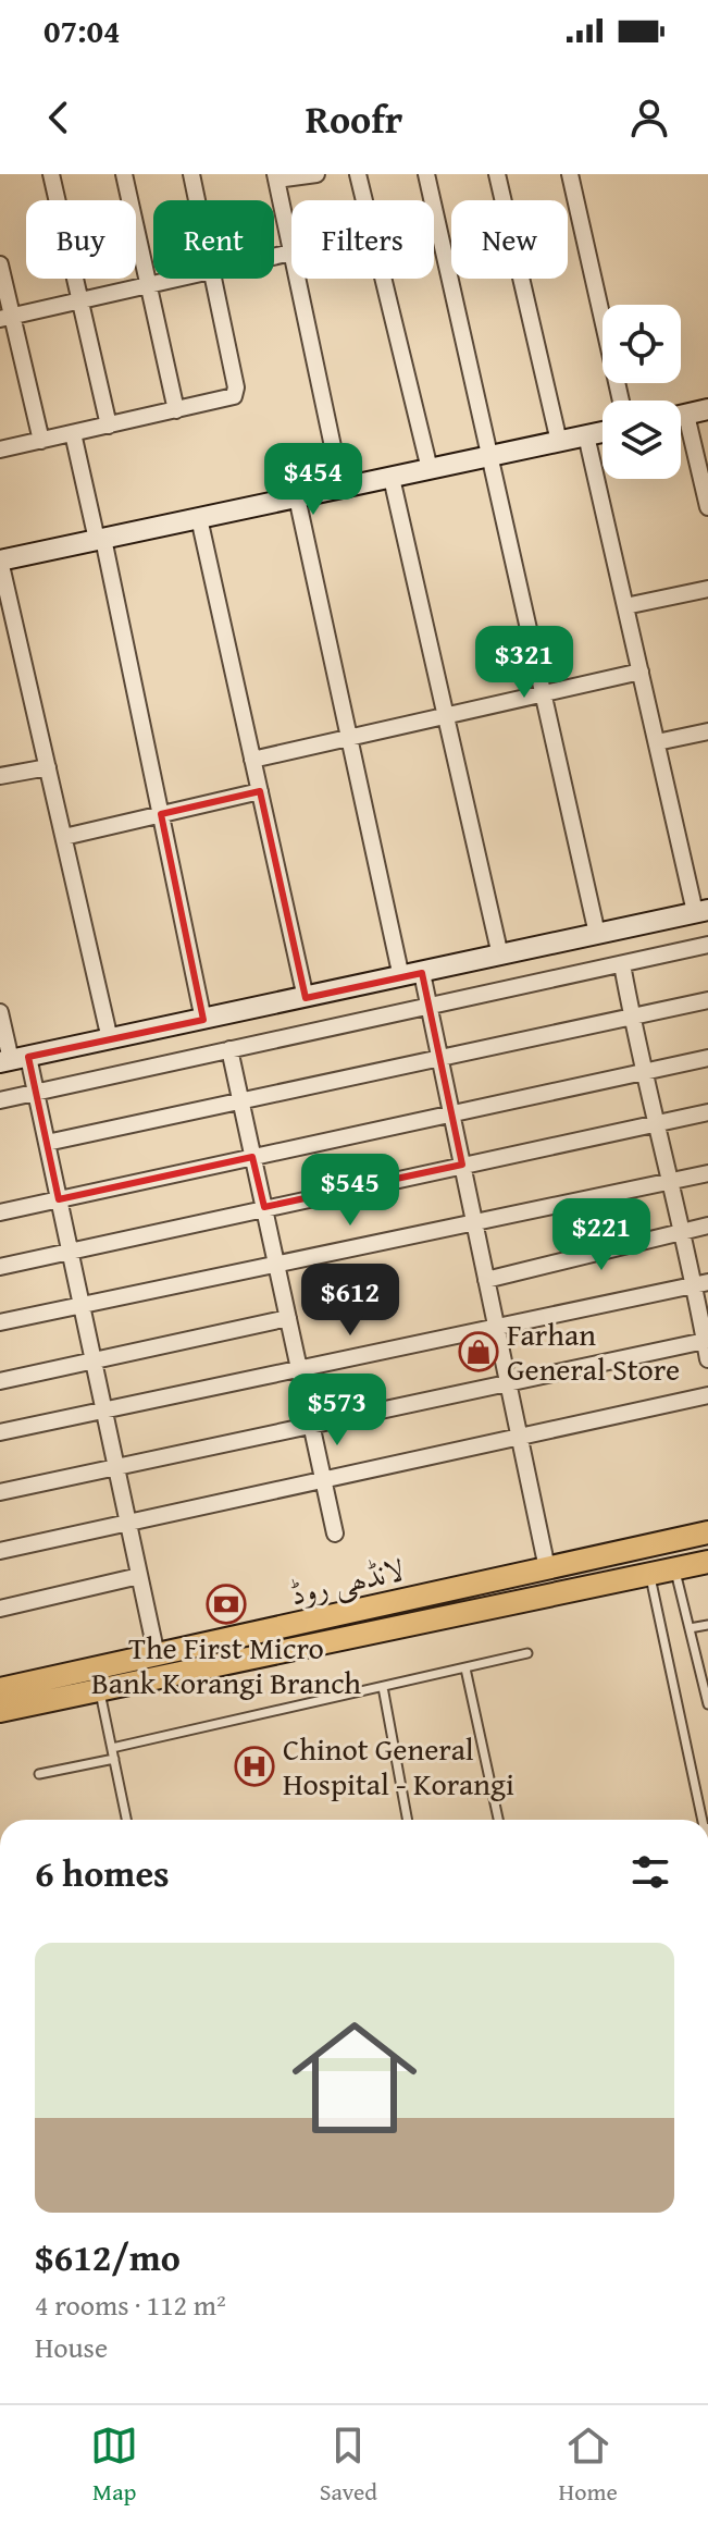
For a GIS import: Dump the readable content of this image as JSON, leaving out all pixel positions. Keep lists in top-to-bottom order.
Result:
{
  "streets": {
    "main road": ["لانڈھی روڈ"]
  },
  "places": {
    "shop": ["Farhan General Store"],
    "bank": ["The First Micro Bank Korangi Branch"],
    "hospital": ["Chinot General Hospital - Korangi"]
  },
  "page": {
    "status": "07:04",
    "header": "Roofr",
    "chip": [
      "Buy",
      "Rent",
      "Filters",
      "New"
    ],
    "price": [
      "$454",
      "$321",
      "$545",
      "$221",
      "$612",
      "$573"
    ],
    "heading": "6 homes",
    "list": [
      {
        "name": "$612/mo",
        "note": "4 rooms · 112 m² · House"
      }
    ],
    "tabs": ["Map", "Saved", "Home"]
  }
}
